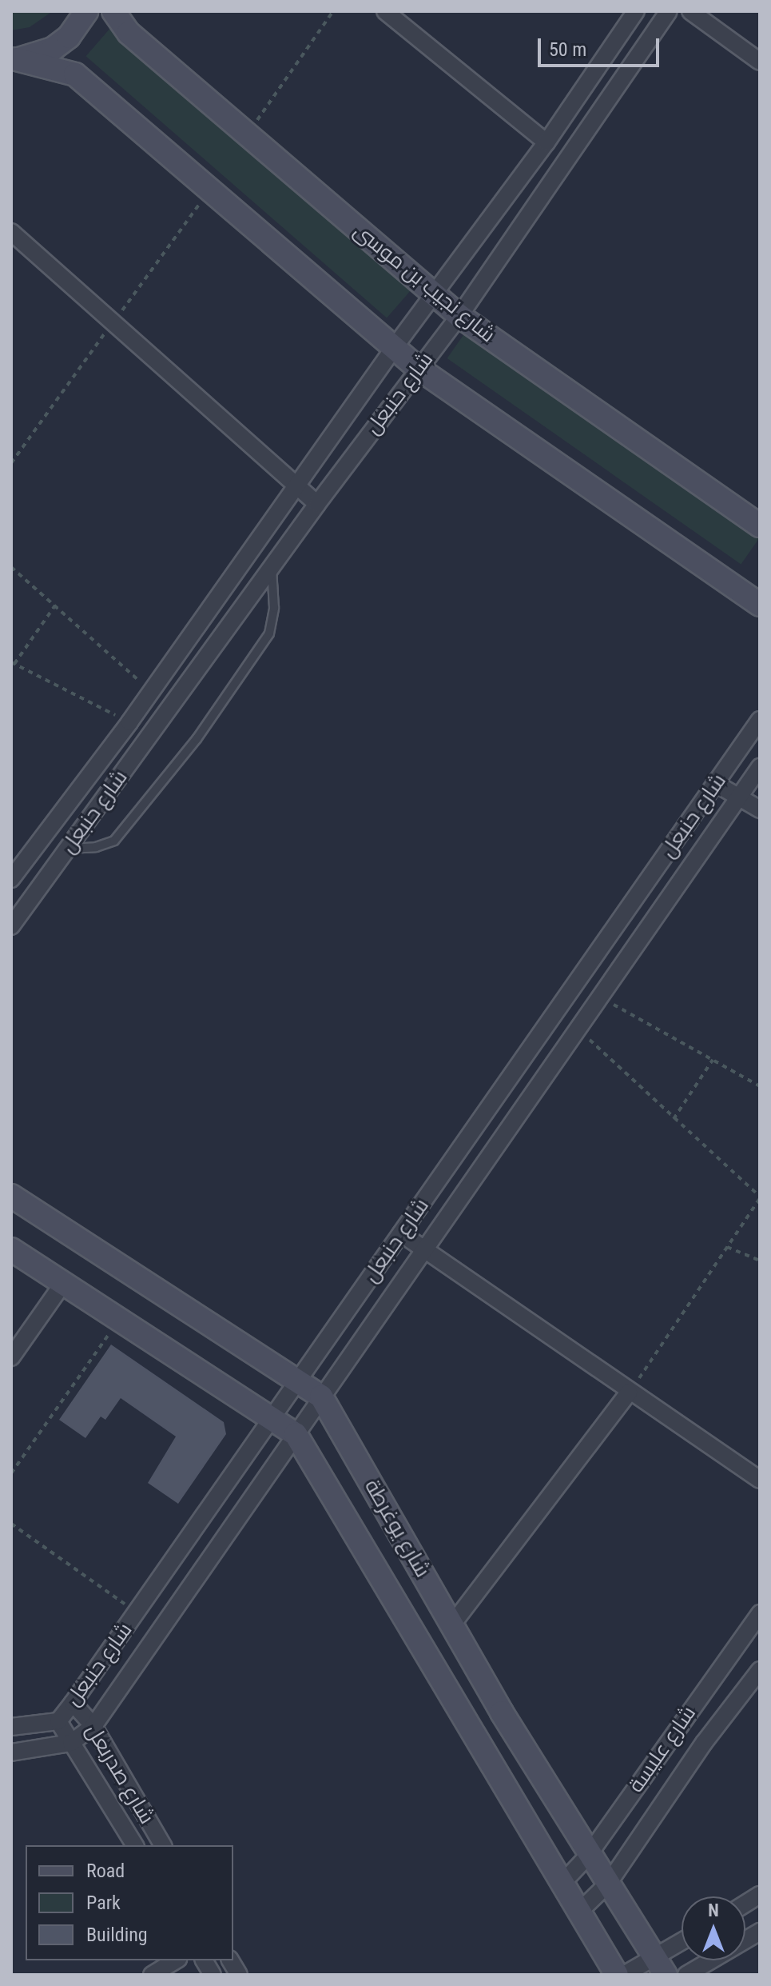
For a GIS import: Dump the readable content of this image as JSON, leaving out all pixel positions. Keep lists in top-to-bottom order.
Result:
{
  "streets": {
    "street": [
      "شارع نجيب بن موسى",
      "شارع حنبعل",
      "شارع يوغرطة",
      "شارع عليسة",
      "شارع صدربعل"
    ]
  },
  "crossings": [
    ["شارع نجيب بن موسى", "شارع حنبعل"],
    ["شارع حنبعل", "شارع يوغرطة"],
    ["شارع حنبعل", "شارع صدربعل"],
    ["شارع يوغرطة", "شارع عليسة"]
  ],
  "legend": ["Road", "Park", "Building"],
  "scale_bar": "50 m",
  "north": "top"
}
